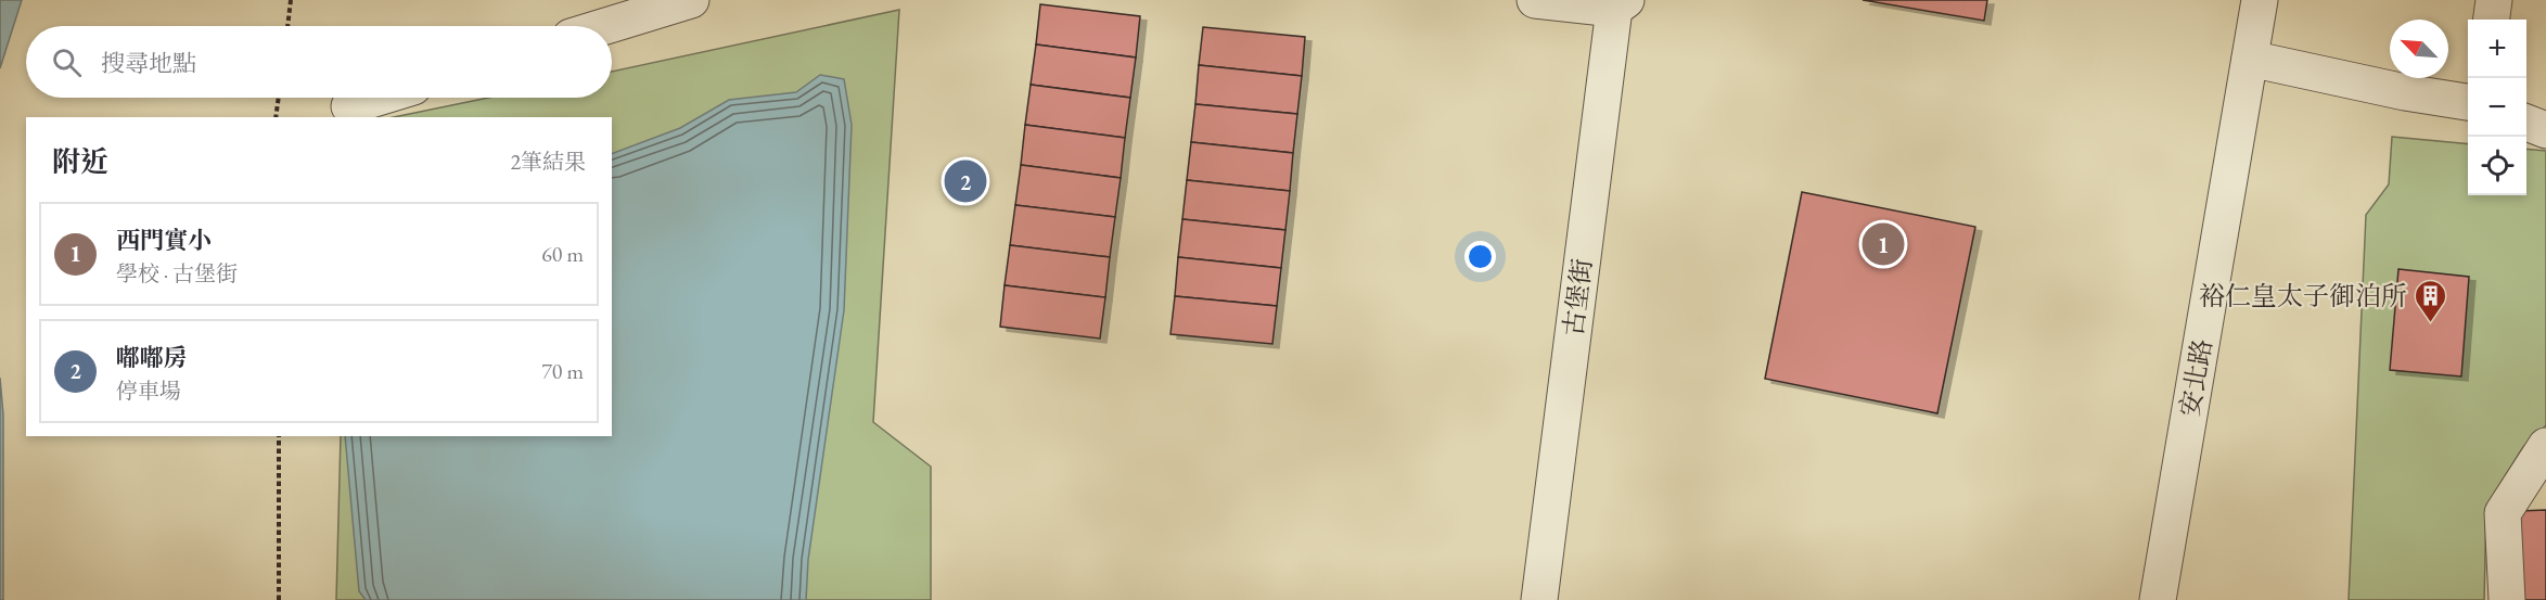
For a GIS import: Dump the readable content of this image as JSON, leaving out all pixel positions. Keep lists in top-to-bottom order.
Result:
{
  "streets": {
    "street": ["古堡街", "安北路"]
  },
  "places": {
    "building": ["裕仁皇太子御泊所"]
  },
  "north": "top left",
  "page": {
    "map_buttons": ["+", "−"],
    "search": "搜尋地點",
    "heading": ["附近", "2筆結果"],
    "pins": ["2", "1"],
    "list": [
      {
        "mark": "1",
        "name": "西門實小",
        "note": "學校 · 古堡街",
        "value": "60 m"
      },
      {
        "mark": "2",
        "name": "嘟嘟房",
        "note": "停車場",
        "value": "70 m"
      }
    ]
  }
}
